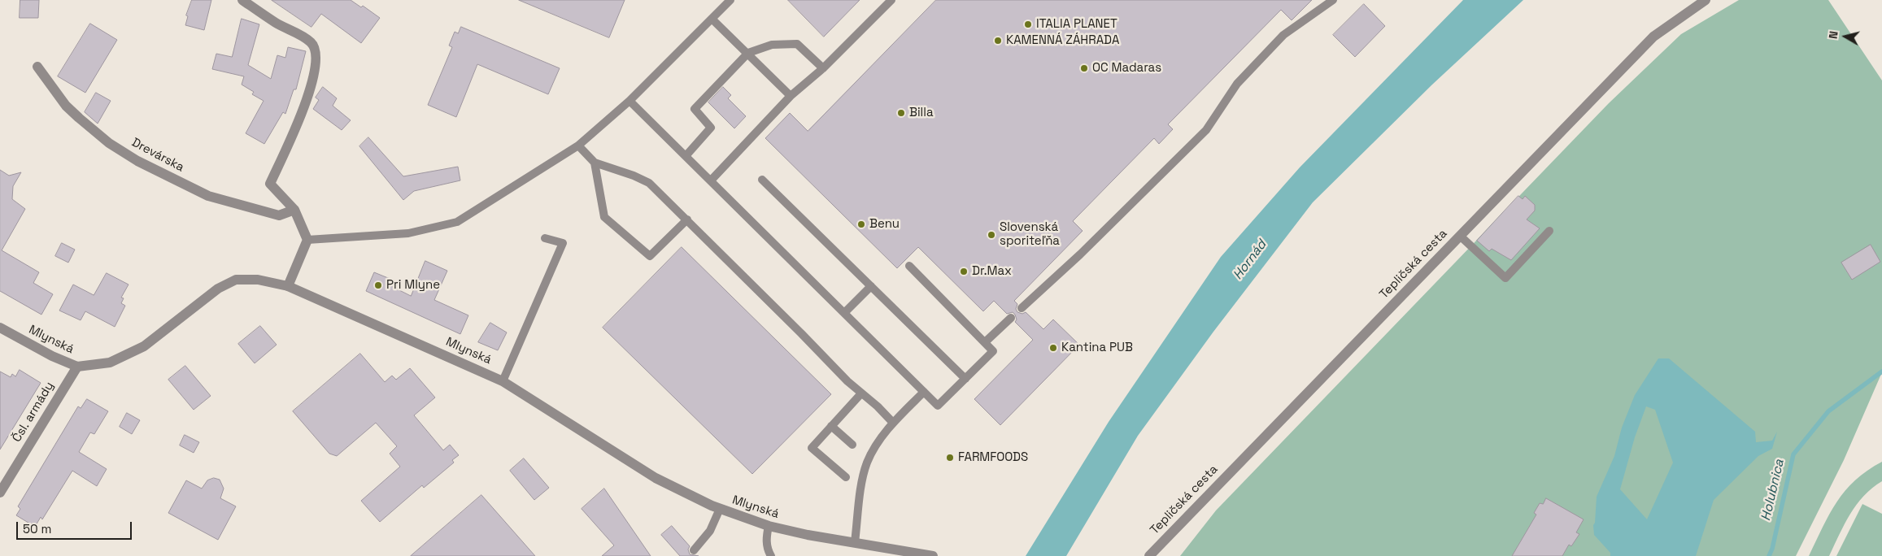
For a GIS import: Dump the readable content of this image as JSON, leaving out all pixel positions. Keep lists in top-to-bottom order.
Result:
{
  "streets": {
    "street": [
      "Drevárska",
      "Tepličská cesta",
      "Mlynská",
      "Čsl. armády"
    ]
  },
  "crossings": [
    ["Mlynská", "Čsl. armády"]
  ],
  "water": ["Hornád", "Holubnica"],
  "places": [
    "ITALIA PLANET",
    "KAMENNÁ ZÁHRADA",
    "OC Madaras",
    "Billa",
    "Benu",
    "Slovenská sporiteľňa",
    "Dr.Max",
    "Pri Mlyne",
    "Kantina PUB",
    "FARMFOODS"
  ],
  "scale_bar": "50 m",
  "north": "left"
}
